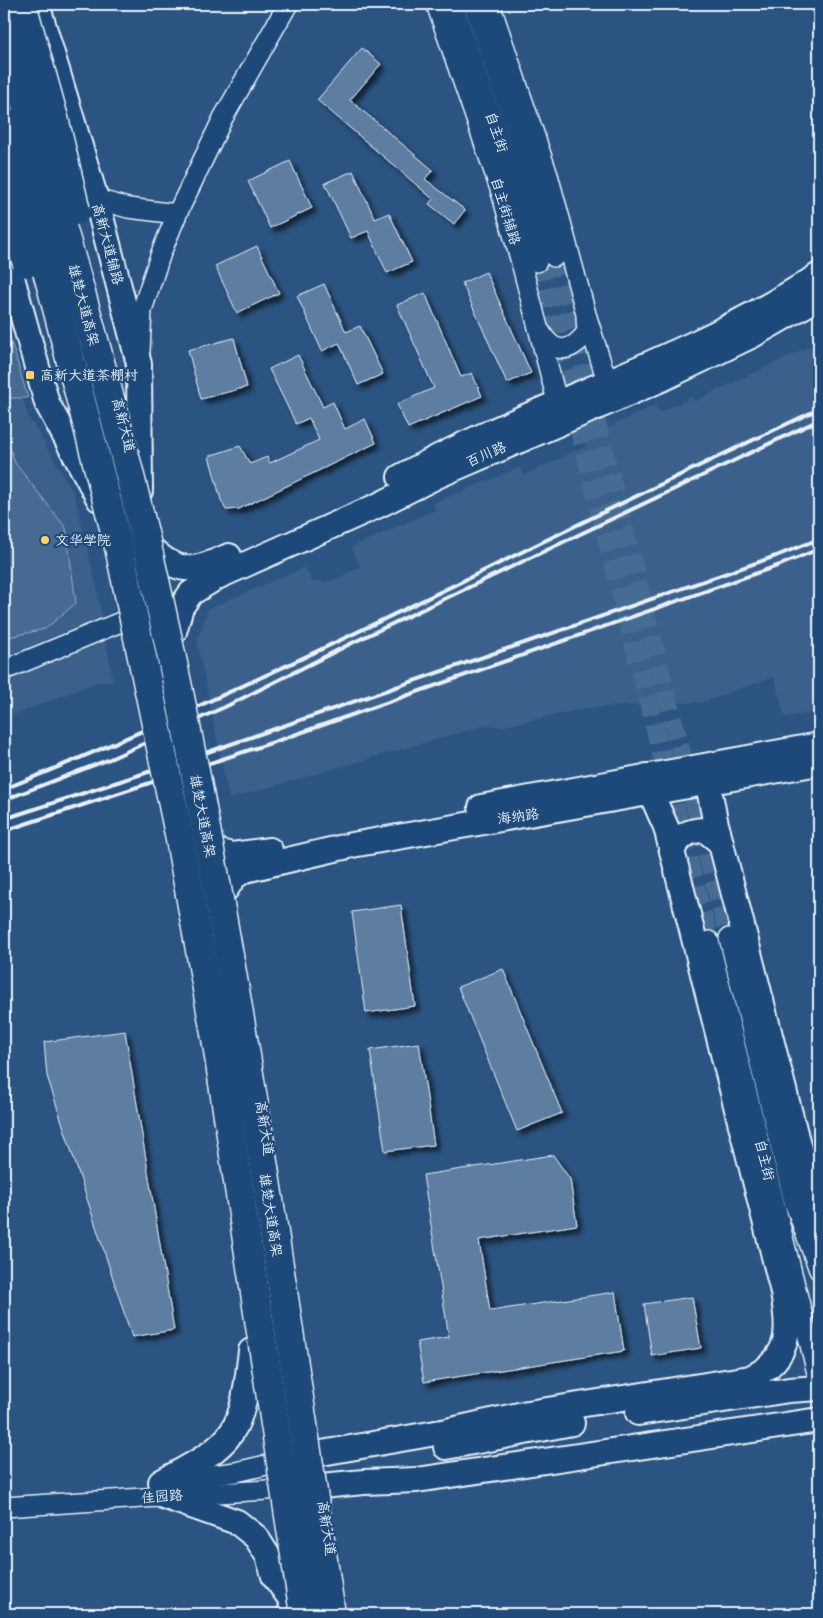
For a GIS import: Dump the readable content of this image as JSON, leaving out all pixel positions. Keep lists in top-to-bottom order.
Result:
{
  "streets": {
    "highway": ["雄楚大道高架"],
    "main road": [
      "高新大道辅路",
      "高新大道",
      "百川路",
      "海纳路"
    ],
    "street": ["自主街", "自主街辅路", "佳园路"]
  },
  "crossings": [
    ["自主街辅路", "百川路"],
    ["高新大道辅路", "高新大道"],
    ["高新大道", "百川路"],
    ["高新大道", "海纳路"],
    ["高新大道", "佳园路"]
  ],
  "places": {
    "transit": ["高新大道茶棚村"],
    "other": ["文华学院"]
  }
}
